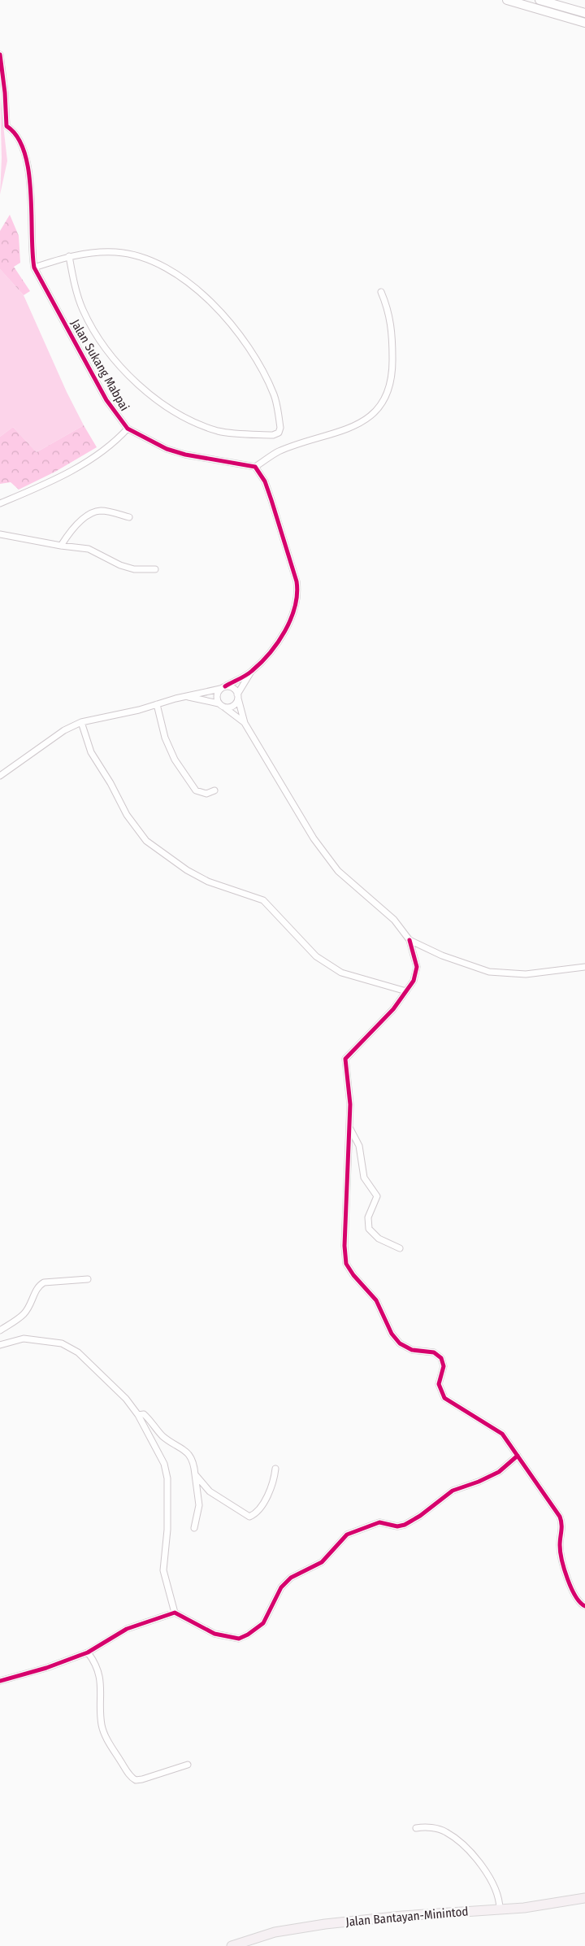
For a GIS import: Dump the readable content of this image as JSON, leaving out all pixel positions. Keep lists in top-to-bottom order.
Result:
{
  "streets": {
    "main road": ["Jalan Bantayan-Minintod"],
    "street": ["Jalan Sukang Mabpai"]
  }
}
